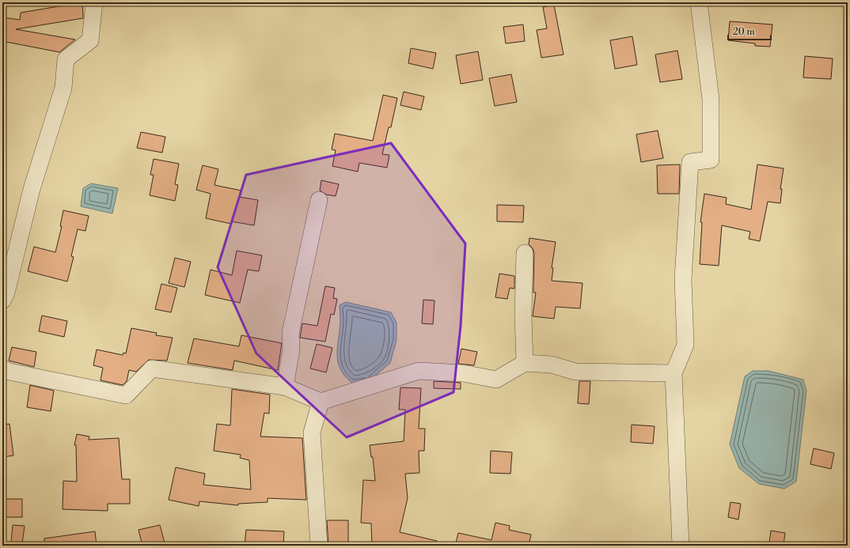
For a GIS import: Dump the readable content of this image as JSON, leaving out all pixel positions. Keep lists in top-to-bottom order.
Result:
{
  "scale_bar": "20 m"
}
